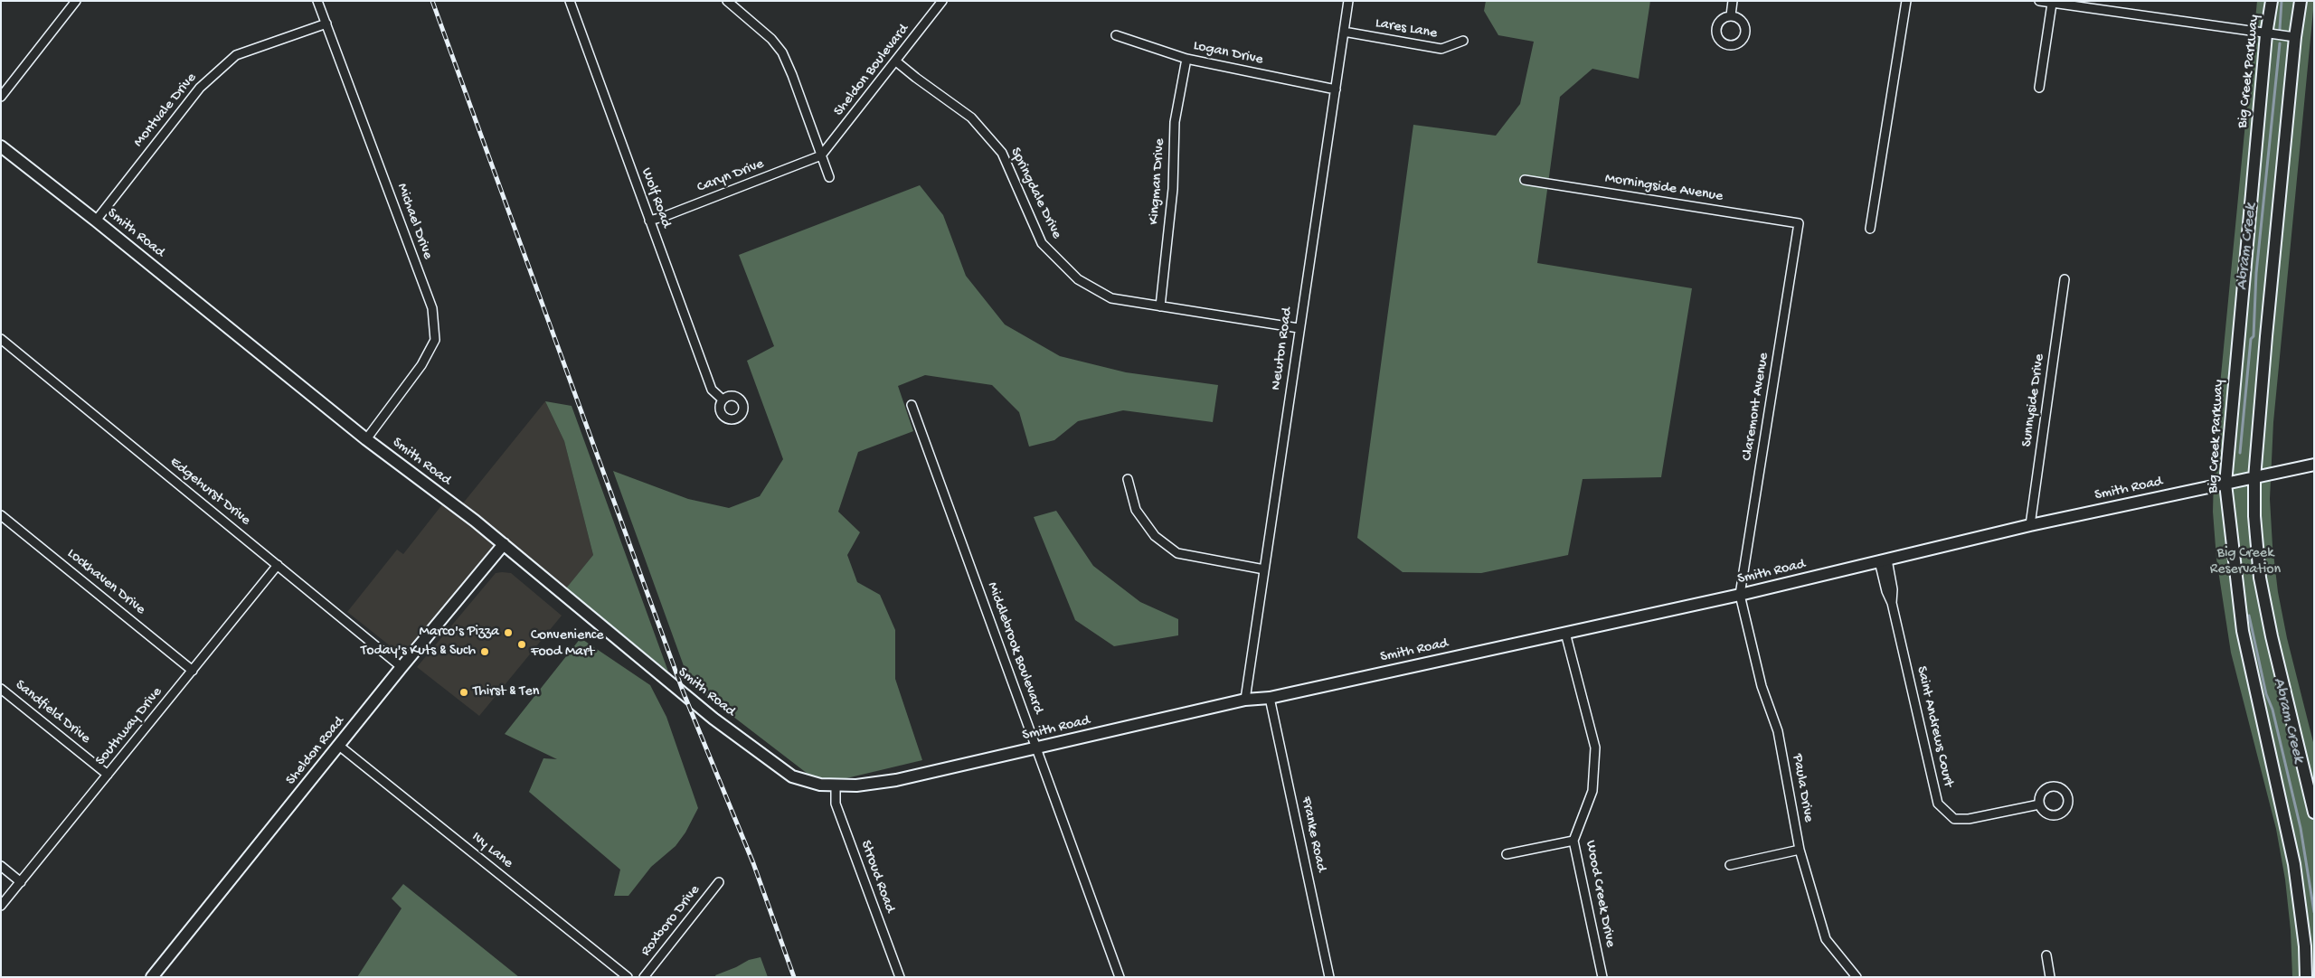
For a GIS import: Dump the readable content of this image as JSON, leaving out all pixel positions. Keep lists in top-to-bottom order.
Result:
{
  "streets": {
    "main road": ["Big Creek Parkway", "Smith Road", "Sheldon Road"],
    "street": [
      "Lares Lane",
      "Logan Drive",
      "Sheldon Boulevard",
      "Montvale Drive",
      "Caryn Drive",
      "Kingman Drive",
      "Morningside Avenue",
      "Springdale Drive",
      "Wolf Road",
      "Michael Drive",
      "Newton Road",
      "Sunnyside Drive",
      "Claremont Avenue",
      "Edgehurst Drive",
      "Lockhaven Drive",
      "Middlebrook Boulevard",
      "Sandfield Drive",
      "Southway Drive",
      "Saint Andrews Court",
      "Paula Drive",
      "Franke Road",
      "Ivy Lane",
      "Stroud Road",
      "Wood Creek Drive",
      "Roxboro Drive"
    ]
  },
  "crossings": [
    ["Lares Lane", "Newton Road"],
    ["Logan Drive", "Kingman Drive"],
    ["Logan Drive", "Newton Road"],
    ["Sheldon Boulevard", "Caryn Drive"],
    ["Sheldon Boulevard", "Springdale Drive"],
    ["Big Creek Parkway", "Smith Road"],
    ["Montvale Drive", "Michael Drive"],
    ["Montvale Drive", "Smith Road"],
    ["Caryn Drive", "Wolf Road"],
    ["Kingman Drive", "Springdale Drive"],
    ["Morningside Avenue", "Claremont Avenue"],
    ["Springdale Drive", "Newton Road"],
    ["Michael Drive", "Smith Road"],
    ["Smith Road", "Newton Road"],
    ["Smith Road", "Sunnyside Drive"],
    ["Smith Road", "Claremont Avenue"],
    ["Smith Road", "Middlebrook Boulevard"],
    ["Smith Road", "Saint Andrews Court"],
    ["Smith Road", "Sheldon Road"],
    ["Smith Road", "Paula Drive"],
    ["Smith Road", "Franke Road"],
    ["Smith Road", "Stroud Road"],
    ["Smith Road", "Wood Creek Drive"],
    ["Claremont Avenue", "Paula Drive"],
    ["Edgehurst Drive", "Southway Drive"],
    ["Edgehurst Drive", "Sheldon Road"],
    ["Lockhaven Drive", "Southway Drive"],
    ["Sandfield Drive", "Southway Drive"],
    ["Sheldon Road", "Ivy Lane"]
  ],
  "water": ["Abram Creek"],
  "parks": ["Big Creek Reservation"],
  "places": [
    "Marco's Pizza",
    "Convenience Food Mart",
    "Today's Kuts & Such",
    "Thirst & Ten"
  ]
}
